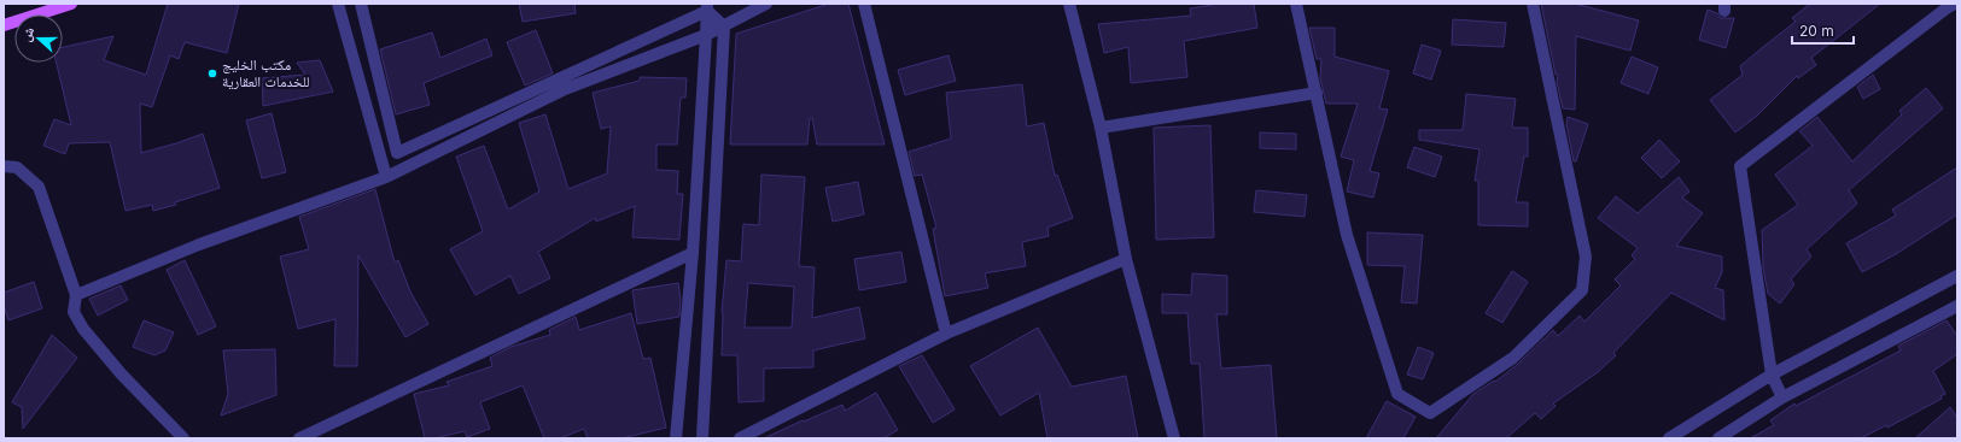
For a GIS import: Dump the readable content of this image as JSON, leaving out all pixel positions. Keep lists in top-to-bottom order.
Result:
{
  "places": ["مكتب الخليج للخدمات العقارية"],
  "scale_bar": "20 m",
  "north": "left"
}
